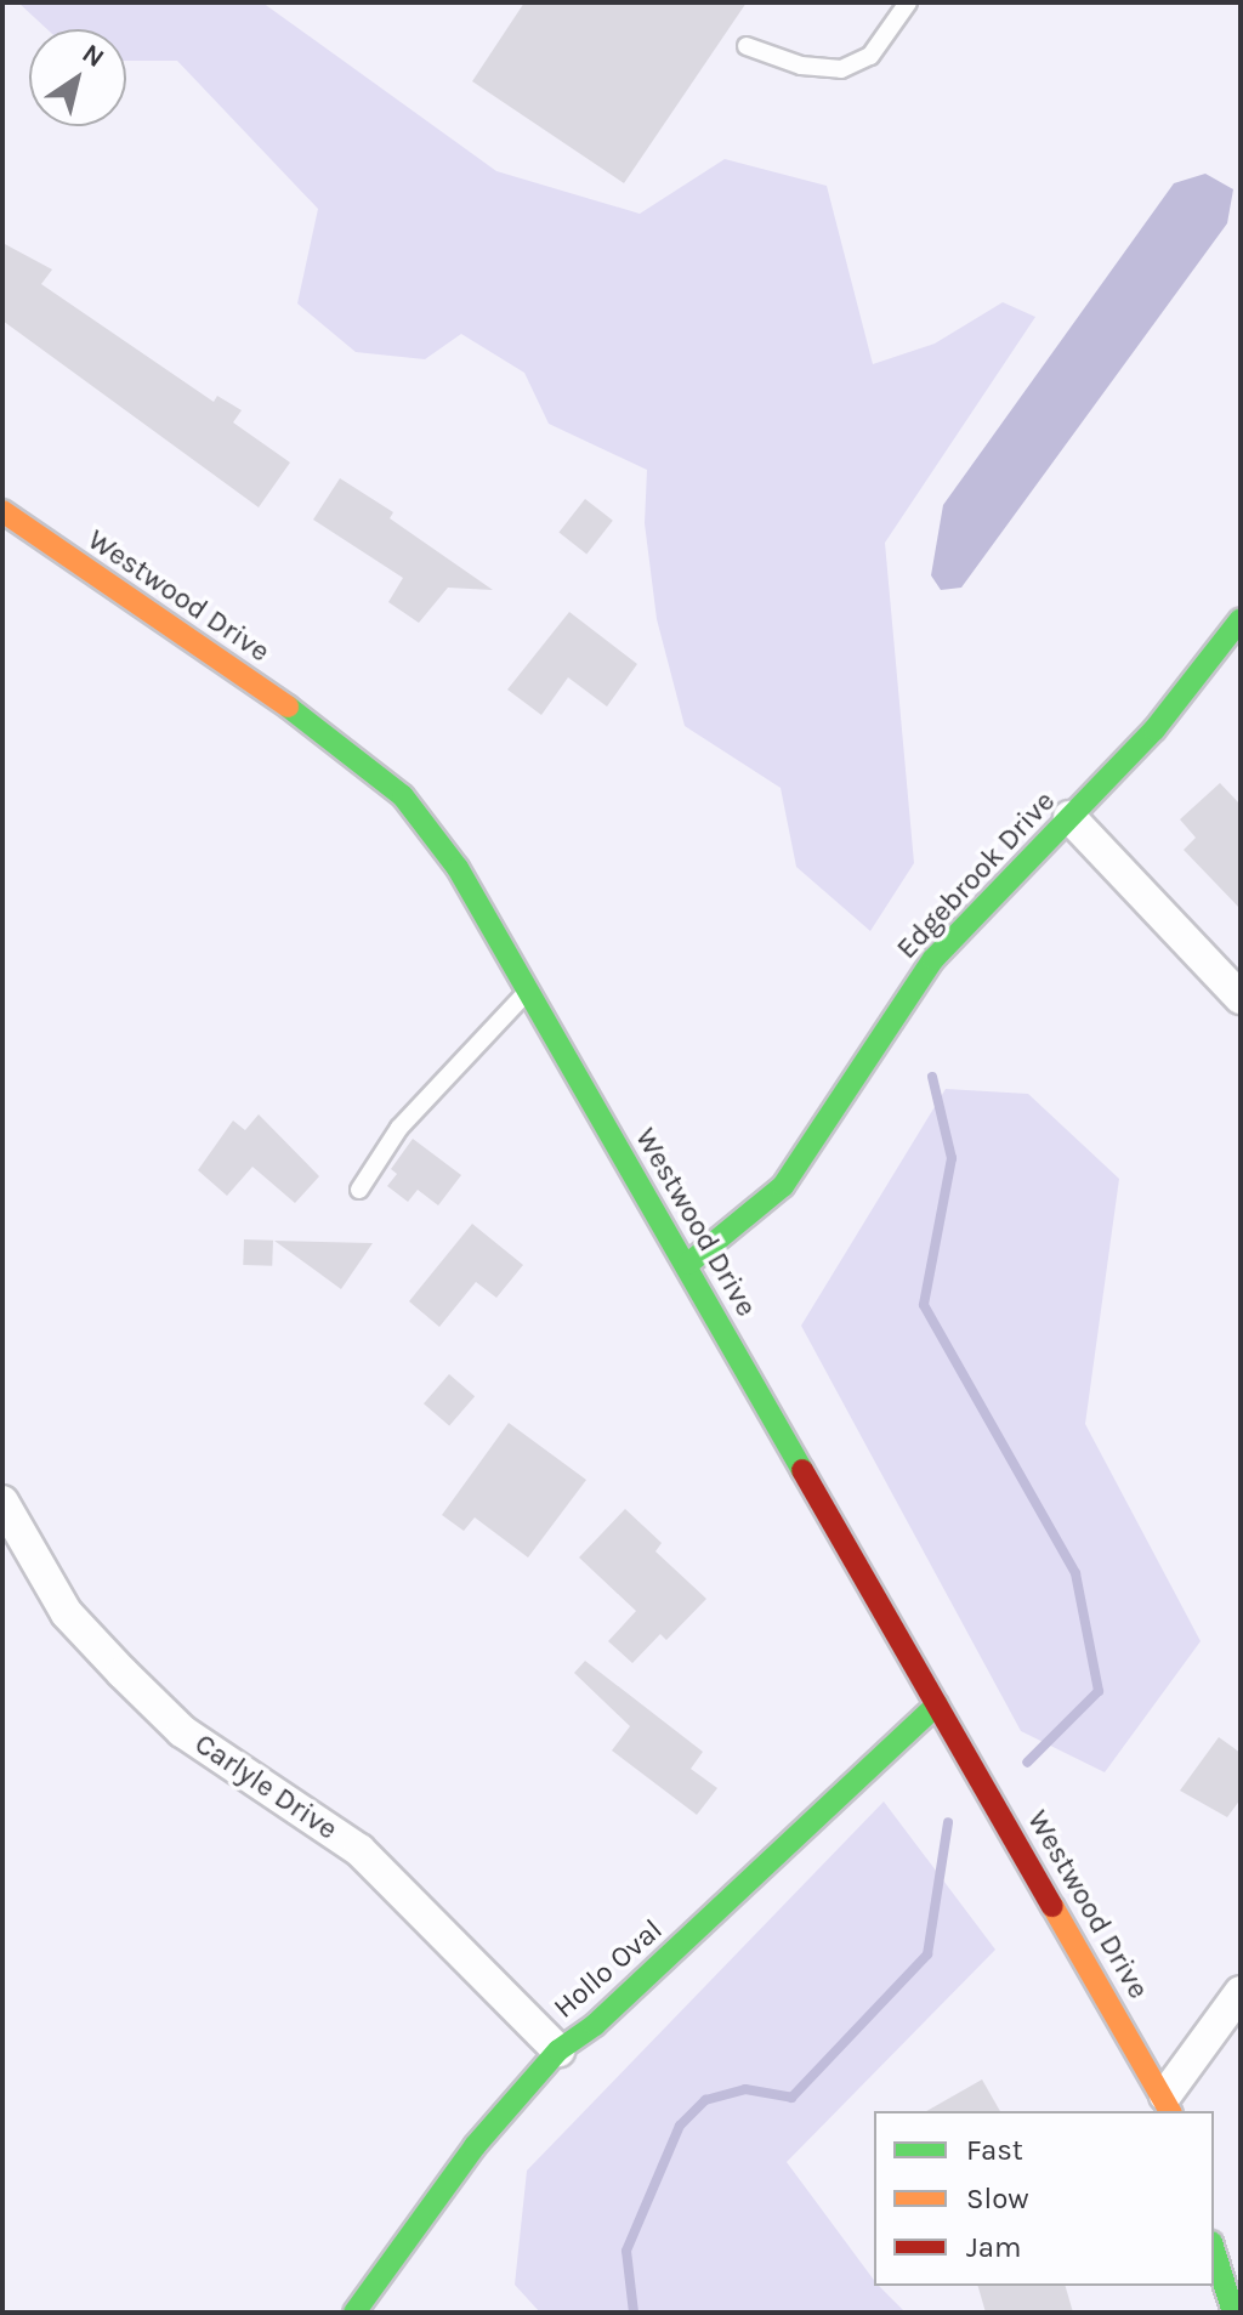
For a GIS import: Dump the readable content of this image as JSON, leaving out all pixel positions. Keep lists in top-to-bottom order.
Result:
{
  "streets": {
    "street": [
      "Westwood Drive",
      "Edgebrook Drive",
      "Carlyle Drive",
      "Hollo Oval"
    ]
  },
  "crossings": [
    ["Westwood Drive", "Edgebrook Drive"],
    ["Westwood Drive", "Hollo Oval"],
    ["Carlyle Drive", "Hollo Oval"]
  ],
  "legend": ["Fast", "Slow", "Jam"],
  "north": "top right"
}
